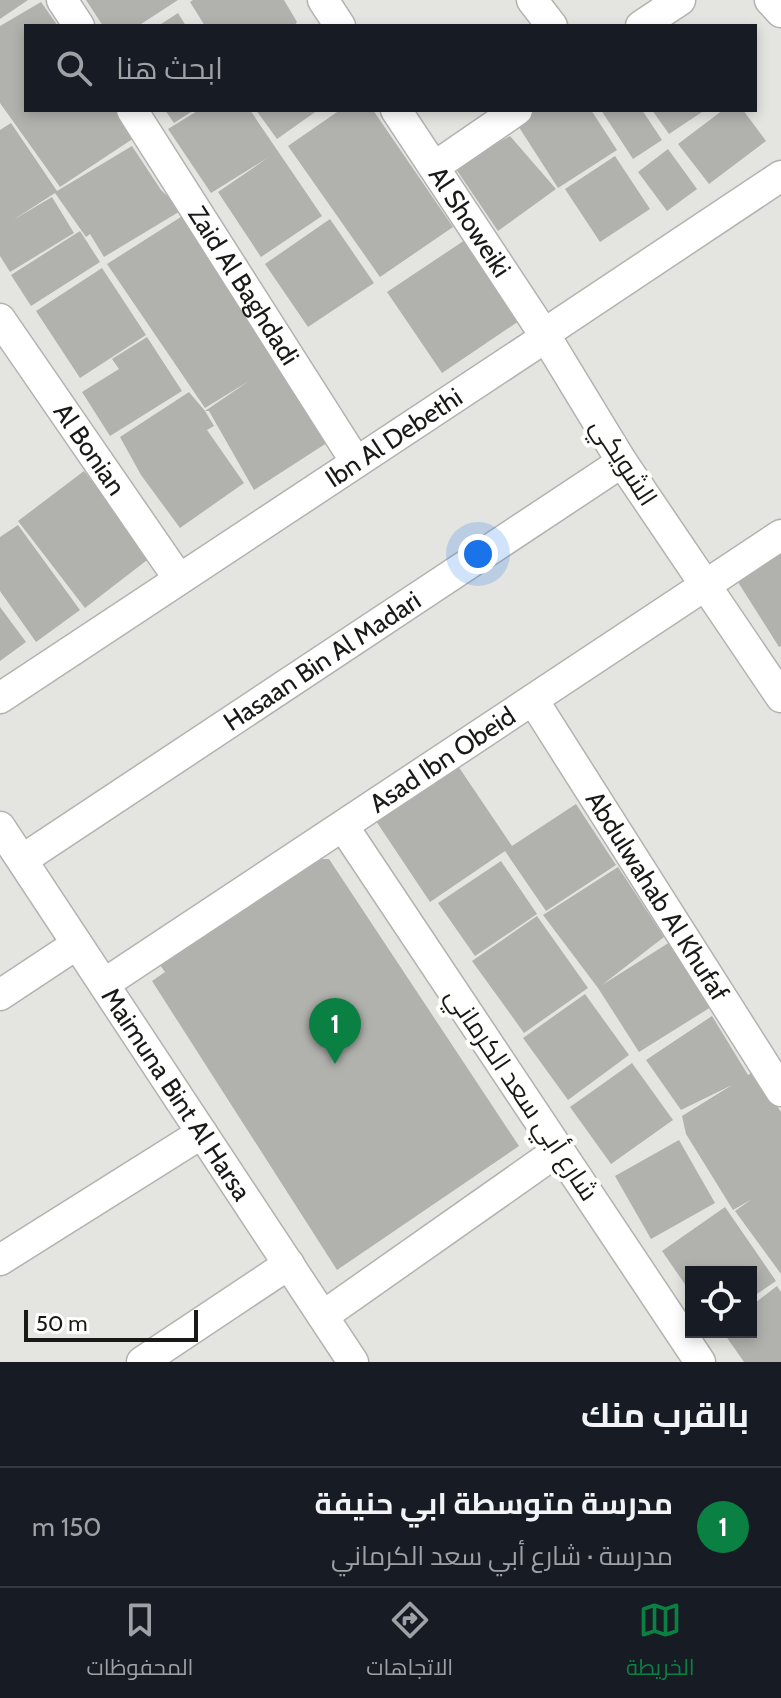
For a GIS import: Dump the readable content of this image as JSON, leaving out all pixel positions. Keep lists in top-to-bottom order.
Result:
{
  "streets": {
    "street": [
      "Al Showeiki",
      "Zaid Al Baghdadi",
      "Ibn Al Debethi",
      "Al Bonian",
      "الشويكي",
      "Hasaan Bin Al Madari",
      "Asad Ibn Obeid",
      "Abdulwahab Al Khufaf",
      "Maimuna Bint Al Harsa",
      "شارع أبي سعد الكرماني"
    ]
  },
  "crossings": [
    ["Al Showeiki", "Ibn Al Debethi"],
    ["Al Showeiki", "الشويكي"],
    ["Zaid Al Baghdadi", "Ibn Al Debethi"],
    ["Ibn Al Debethi", "Al Bonian"],
    ["Ibn Al Debethi", "الشويكي"],
    ["الشويكي", "Hasaan Bin Al Madari"],
    ["الشويكي", "Asad Ibn Obeid"],
    ["Hasaan Bin Al Madari", "Maimuna Bint Al Harsa"],
    ["Asad Ibn Obeid", "Abdulwahab Al Khufaf"],
    ["Asad Ibn Obeid", "Maimuna Bint Al Harsa"],
    ["Asad Ibn Obeid", "شارع أبي سعد الكرماني"]
  ],
  "scale_bar": "50 m",
  "page": {
    "search": "ابحث هنا",
    "pins": "1",
    "scale": "50 m",
    "heading": "بالقرب منك",
    "list": [
      {
        "mark": "1",
        "name": "مدرسة متوسطة ابي حنيفة",
        "note": "مدرسة · شارع أبي سعد الكرماني",
        "value": "150 m"
      }
    ],
    "nav": ["الخريطة", "الاتجاهات", "المحفوظات"]
  }
}
